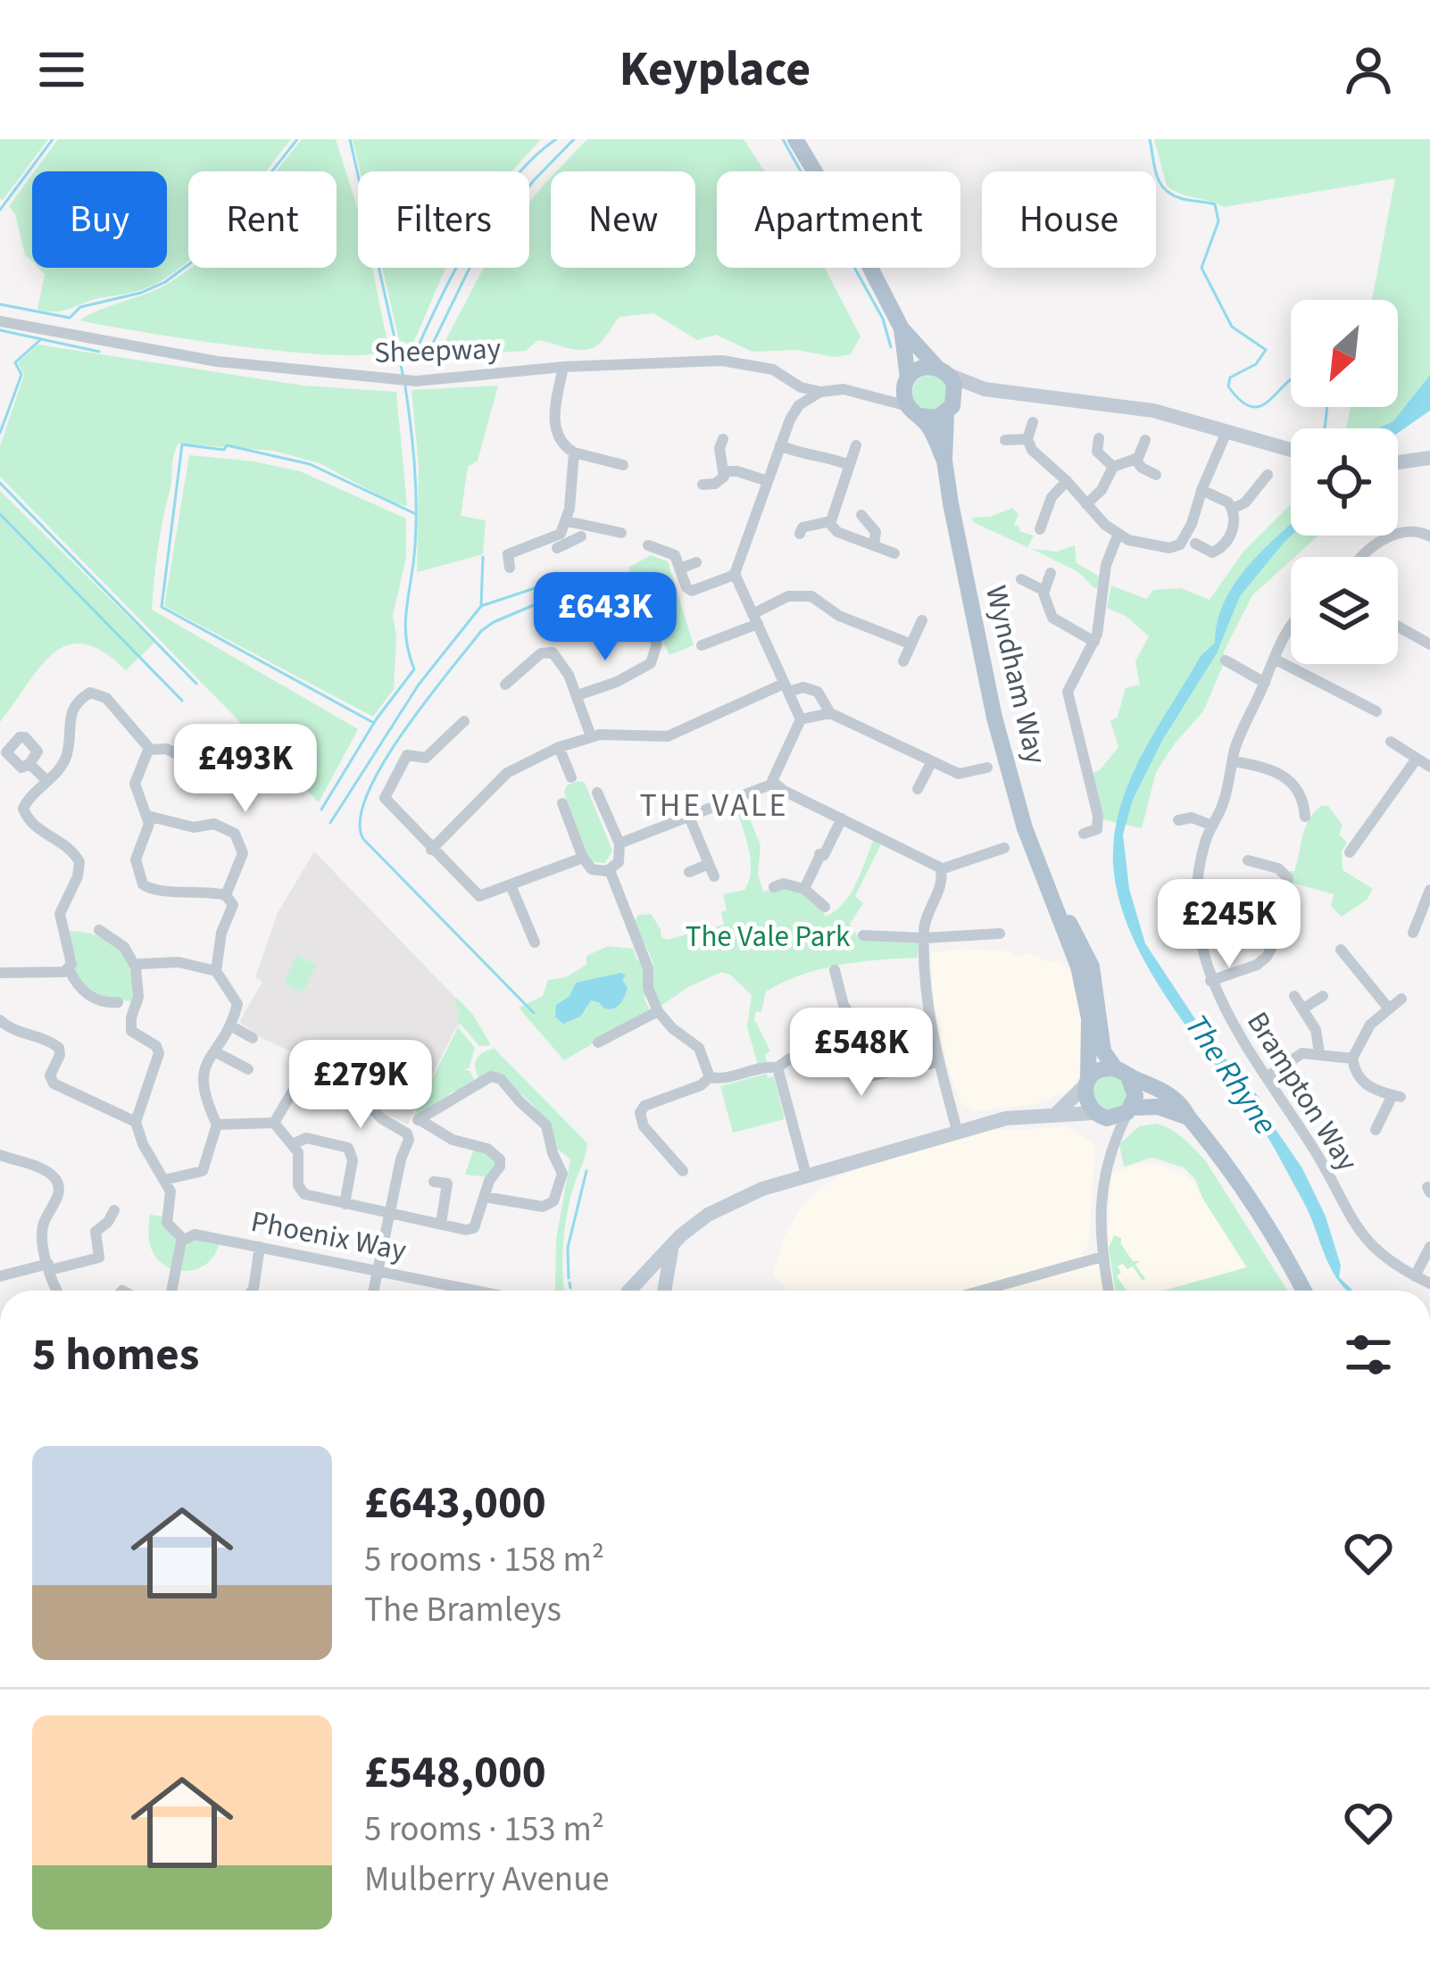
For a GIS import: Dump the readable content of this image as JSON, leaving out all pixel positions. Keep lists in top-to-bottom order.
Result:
{
  "streets": {
    "main road": ["Wyndham Way"],
    "street": ["Sheepway", "Brampton Way", "Phoenix Way"]
  },
  "crossings": [
    ["Sheepway", "Wyndham Way"]
  ],
  "districts": ["THE VALE"],
  "water": ["The Rhyne"],
  "parks": ["The Vale Park"],
  "north": "bottom left",
  "page": {
    "header": "Keyplace",
    "chip": [
      "Buy",
      "Rent",
      "Filters",
      "New",
      "Apartment",
      "House"
    ],
    "price": [
      "£643K",
      "£493K",
      "£245K",
      "£548K",
      "£279K"
    ],
    "heading": "5 homes",
    "list": [
      {
        "name": "£643,000",
        "note": "5 rooms · 158 m² · The Bramleys"
      },
      {
        "name": "£548,000",
        "note": "5 rooms · 153 m² · Mulberry Avenue"
      }
    ]
  }
}
